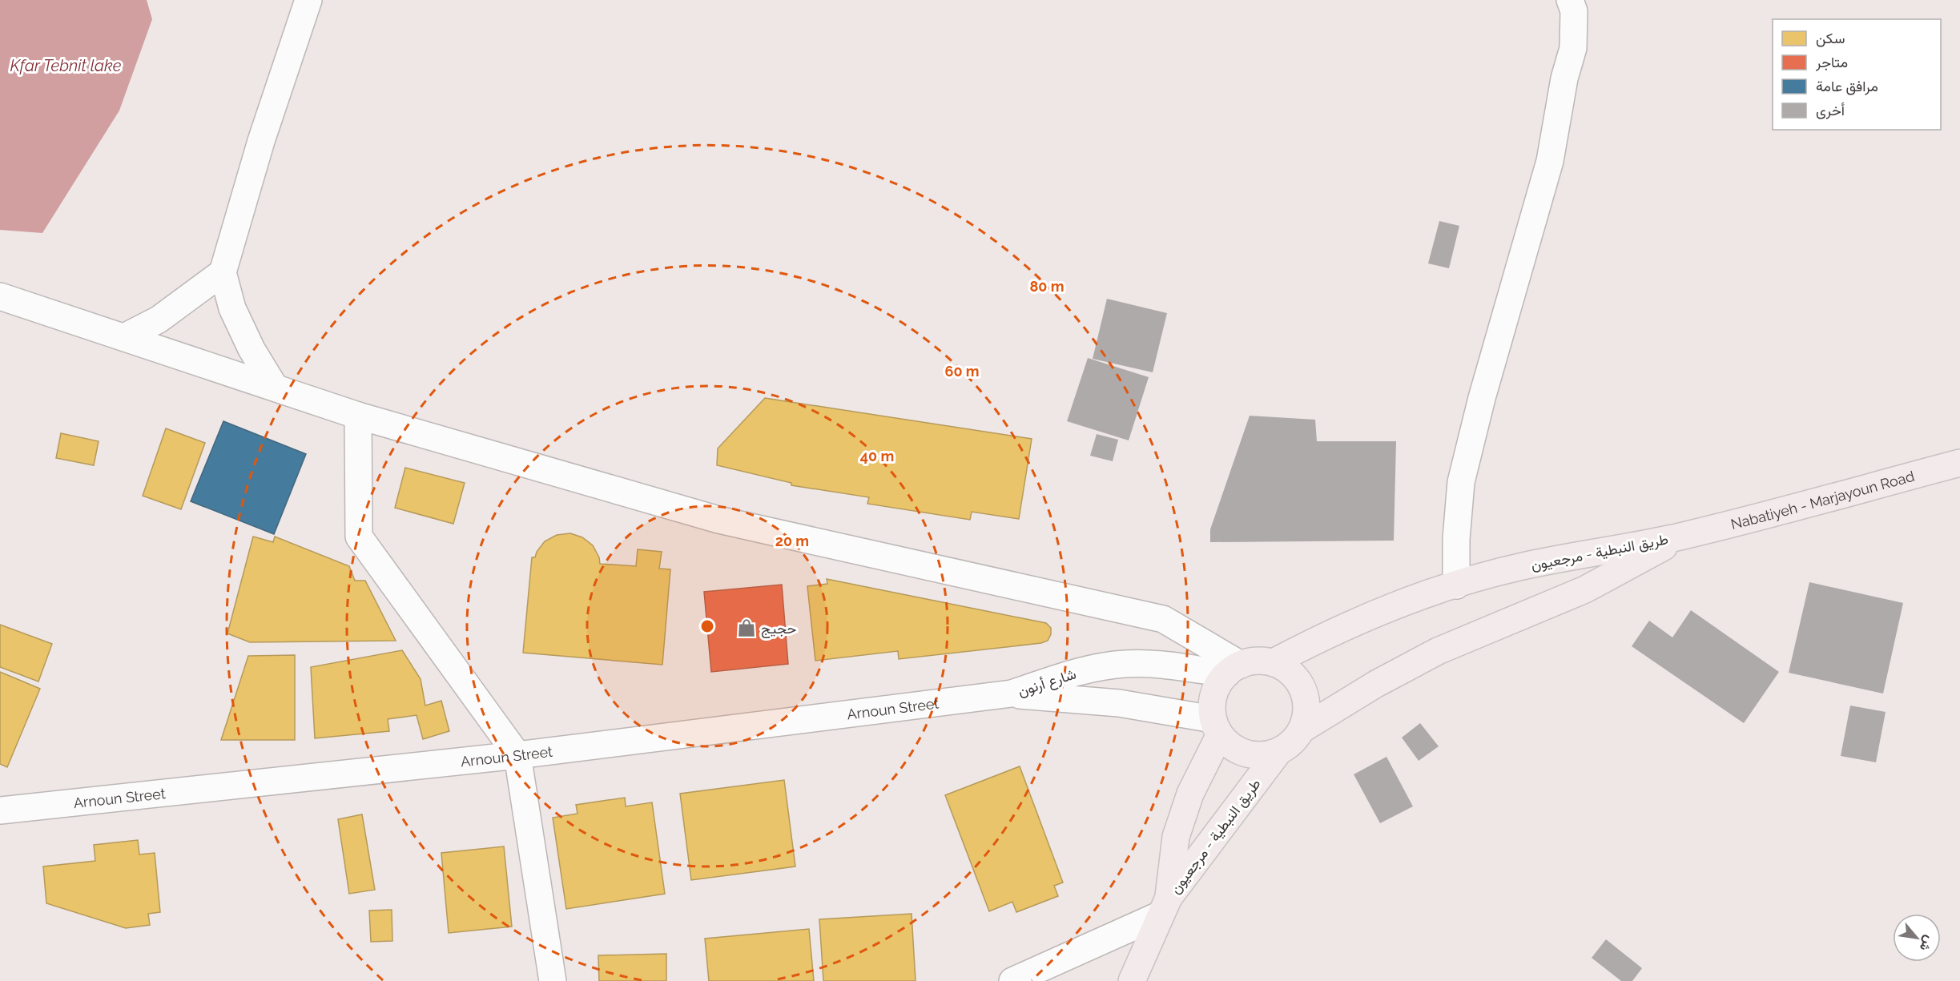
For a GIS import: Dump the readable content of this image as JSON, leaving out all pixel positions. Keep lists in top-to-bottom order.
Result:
{
  "streets": {
    "main road": ["Nabatiyeh - Marjayoun Road", "طريق النبطية - مرجعيون"],
    "street": ["شارع أرنون", "Arnoun Street"]
  },
  "crossings": [
    ["Nabatiyeh - Marjayoun Road", "طريق النبطية - مرجعيون"],
    ["طريق النبطية - مرجعيون", "شارع أرنون"],
    ["شارع أرنون", "Arnoun Street"]
  ],
  "water": ["Kfar Tebnit lake"],
  "places": {
    "shop": ["حجيج"]
  },
  "legend": [
    "سكن",
    "متاجر",
    "مرافق عامة",
    "أخرى"
  ],
  "north": "bottom right",
  "rings": [
    "80 m",
    "60 m",
    "40 m",
    "20 m"
  ]
}
